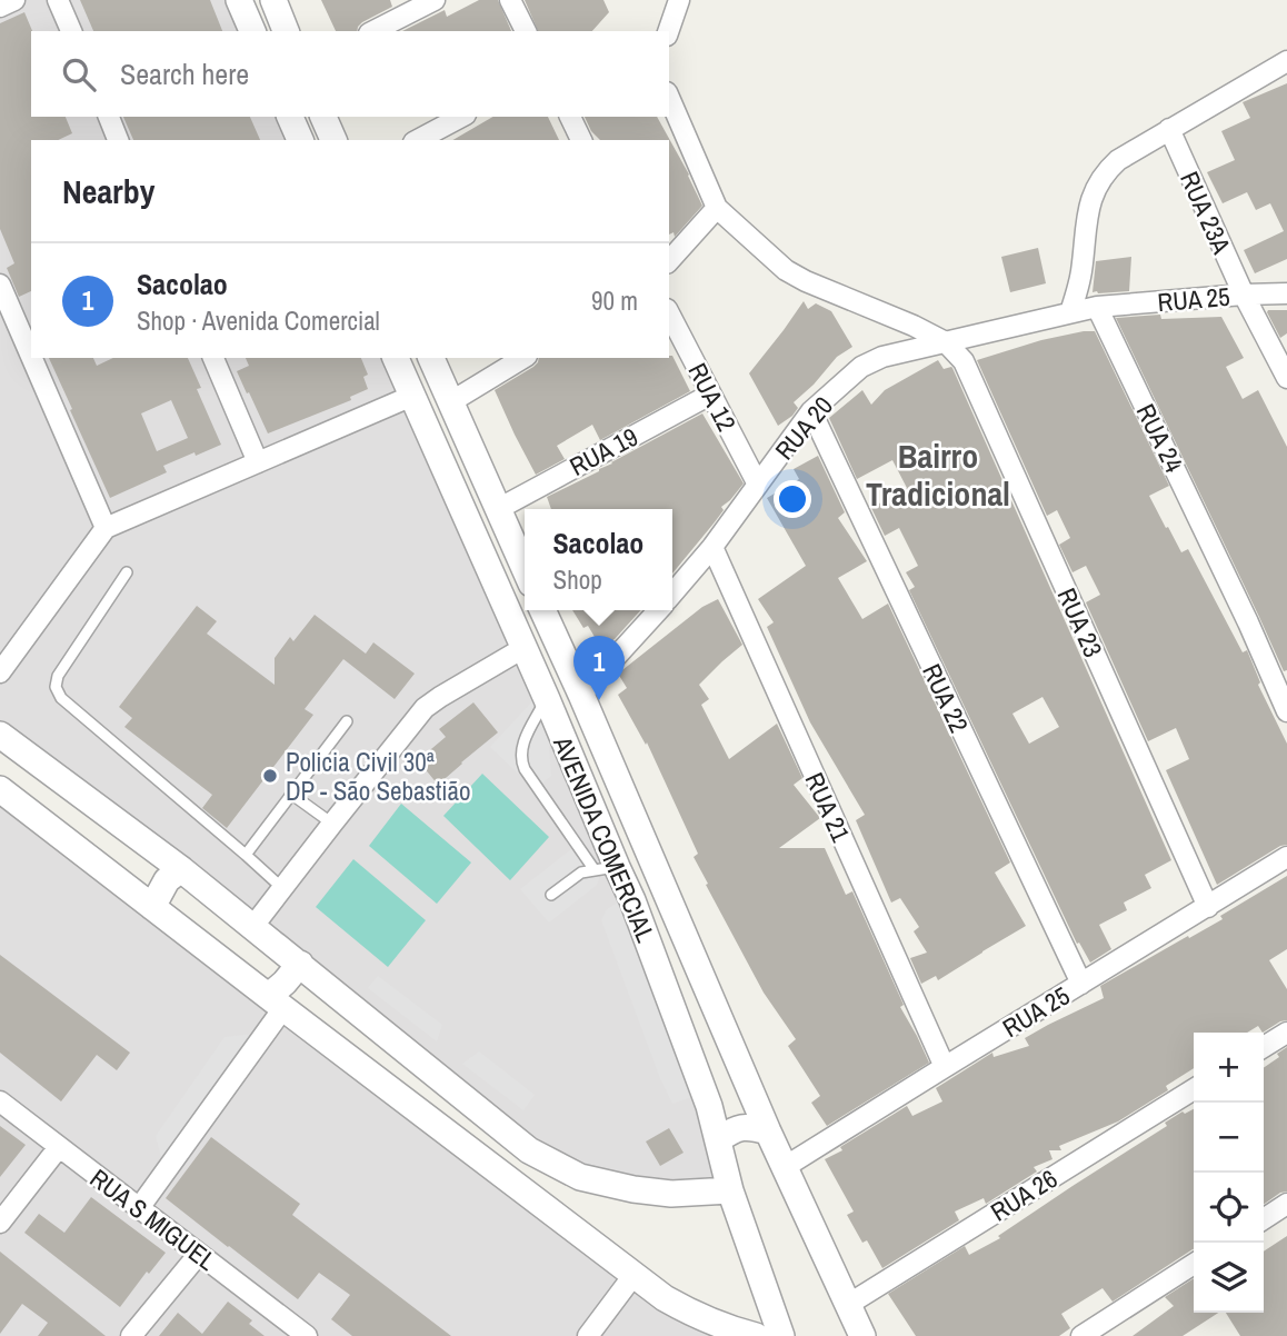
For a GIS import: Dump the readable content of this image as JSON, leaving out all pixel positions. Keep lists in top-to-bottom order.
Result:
{
  "streets": {
    "street": [
      "RUA 23A",
      "RUA 25",
      "RUA 12",
      "RUA 20",
      "RUA 24",
      "RUA 19",
      "RUA 23",
      "RUA 22",
      "RUA 21",
      "AVENIDA COMERCIAL",
      "RUA 26",
      "RUA S MIGUEL"
    ]
  },
  "crossings": [
    ["RUA 23A", "RUA 25"],
    ["RUA 25", "RUA 24"],
    ["RUA 25", "RUA 23"],
    ["RUA 25", "RUA 22"],
    ["RUA 25", "RUA 21"],
    ["RUA 25", "AVENIDA COMERCIAL"],
    ["RUA 12", "RUA 20"],
    ["RUA 12", "RUA 19"],
    ["RUA 20", "RUA 23"],
    ["RUA 20", "RUA 22"],
    ["RUA 20", "RUA 21"],
    ["AVENIDA COMERCIAL", "RUA 26"]
  ],
  "districts": ["Bairro Tradicional"],
  "places": ["Policia Civil 30ª DP - São Sebastião"],
  "page": {
    "search": "Search here",
    "heading": "Nearby",
    "list": [
      {
        "mark": "1",
        "name": "Sacolao",
        "note": "Shop · Avenida Comercial",
        "value": "90 m"
      }
    ],
    "popup": ["Sacolao", "Shop"],
    "pins": "1",
    "map_buttons": ["+", "−"]
  }
}
